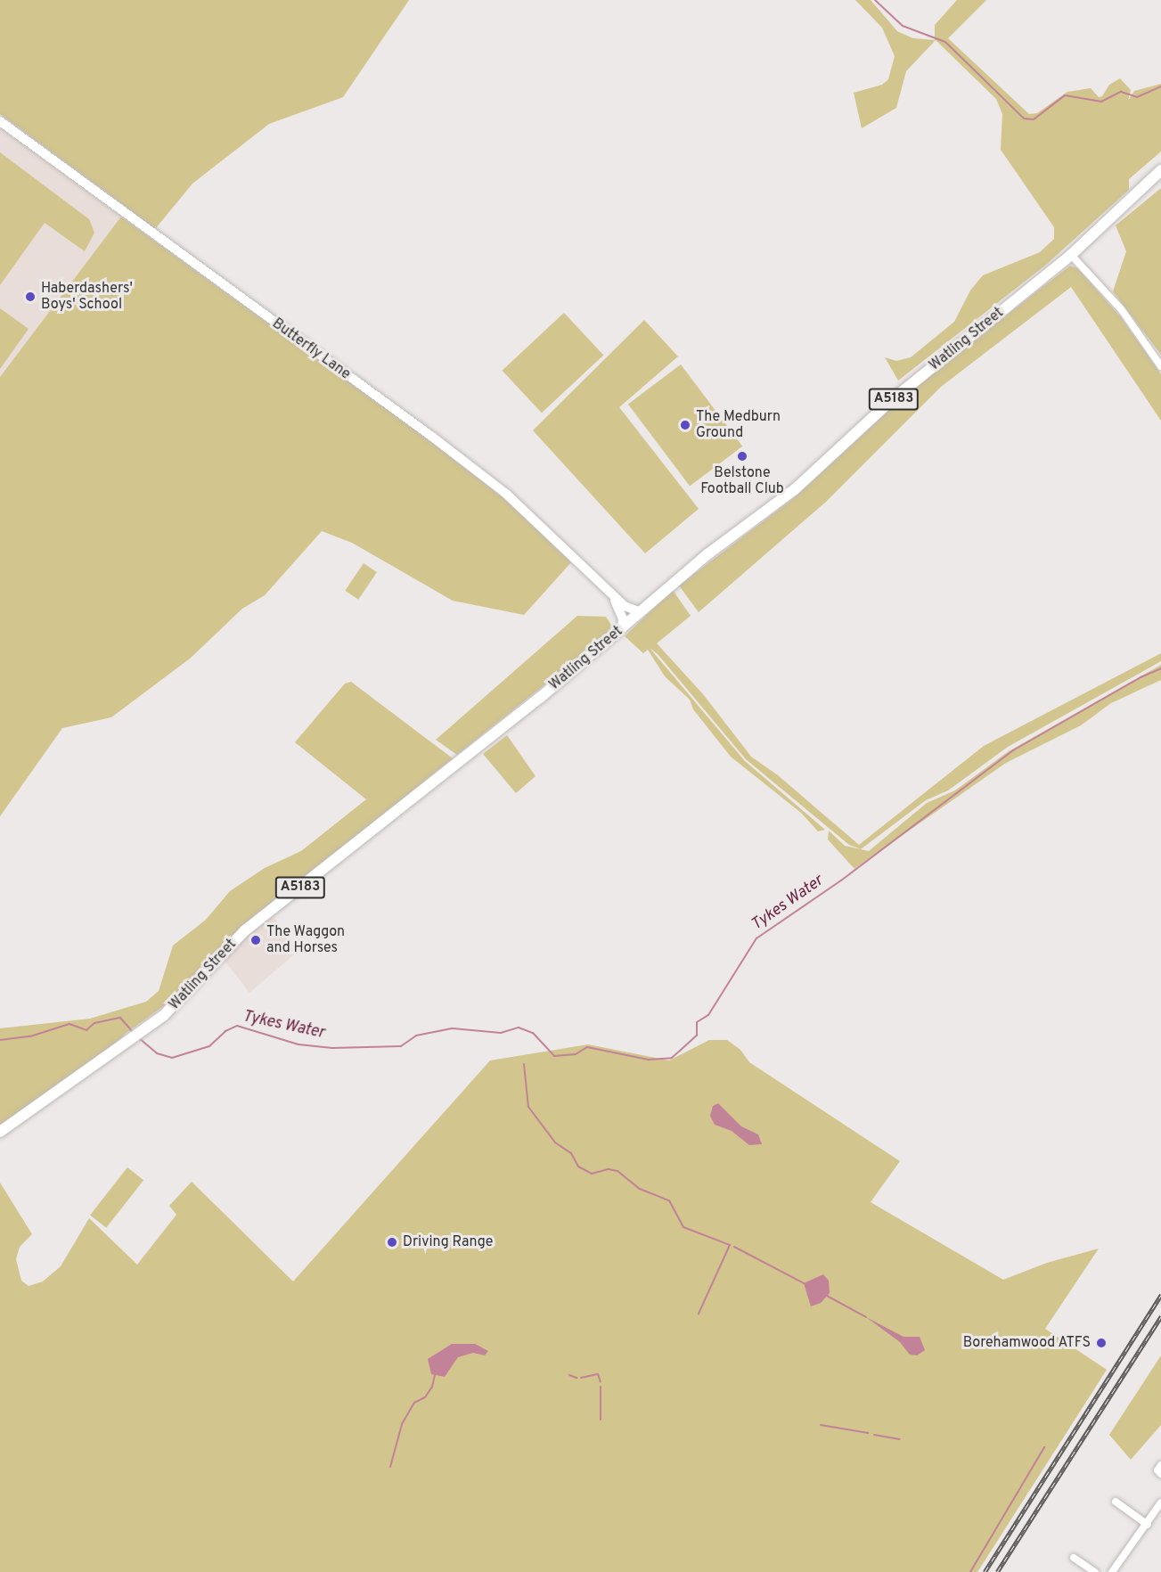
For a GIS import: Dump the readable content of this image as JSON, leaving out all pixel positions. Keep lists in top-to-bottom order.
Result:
{
  "streets": {
    "main road": ["Watling Street", "A5183"],
    "street": ["Butterfly Lane"]
  },
  "crossings": [
    ["Watling Street", "Butterfly Lane"]
  ],
  "water": ["Tykes Water"],
  "places": [
    "Haberdashers' Boys' School",
    "The Medburn Ground",
    "Belstone Football Club",
    "The Waggon and Horses",
    "Driving Range",
    "Borehamwood ATFS"
  ]
}
